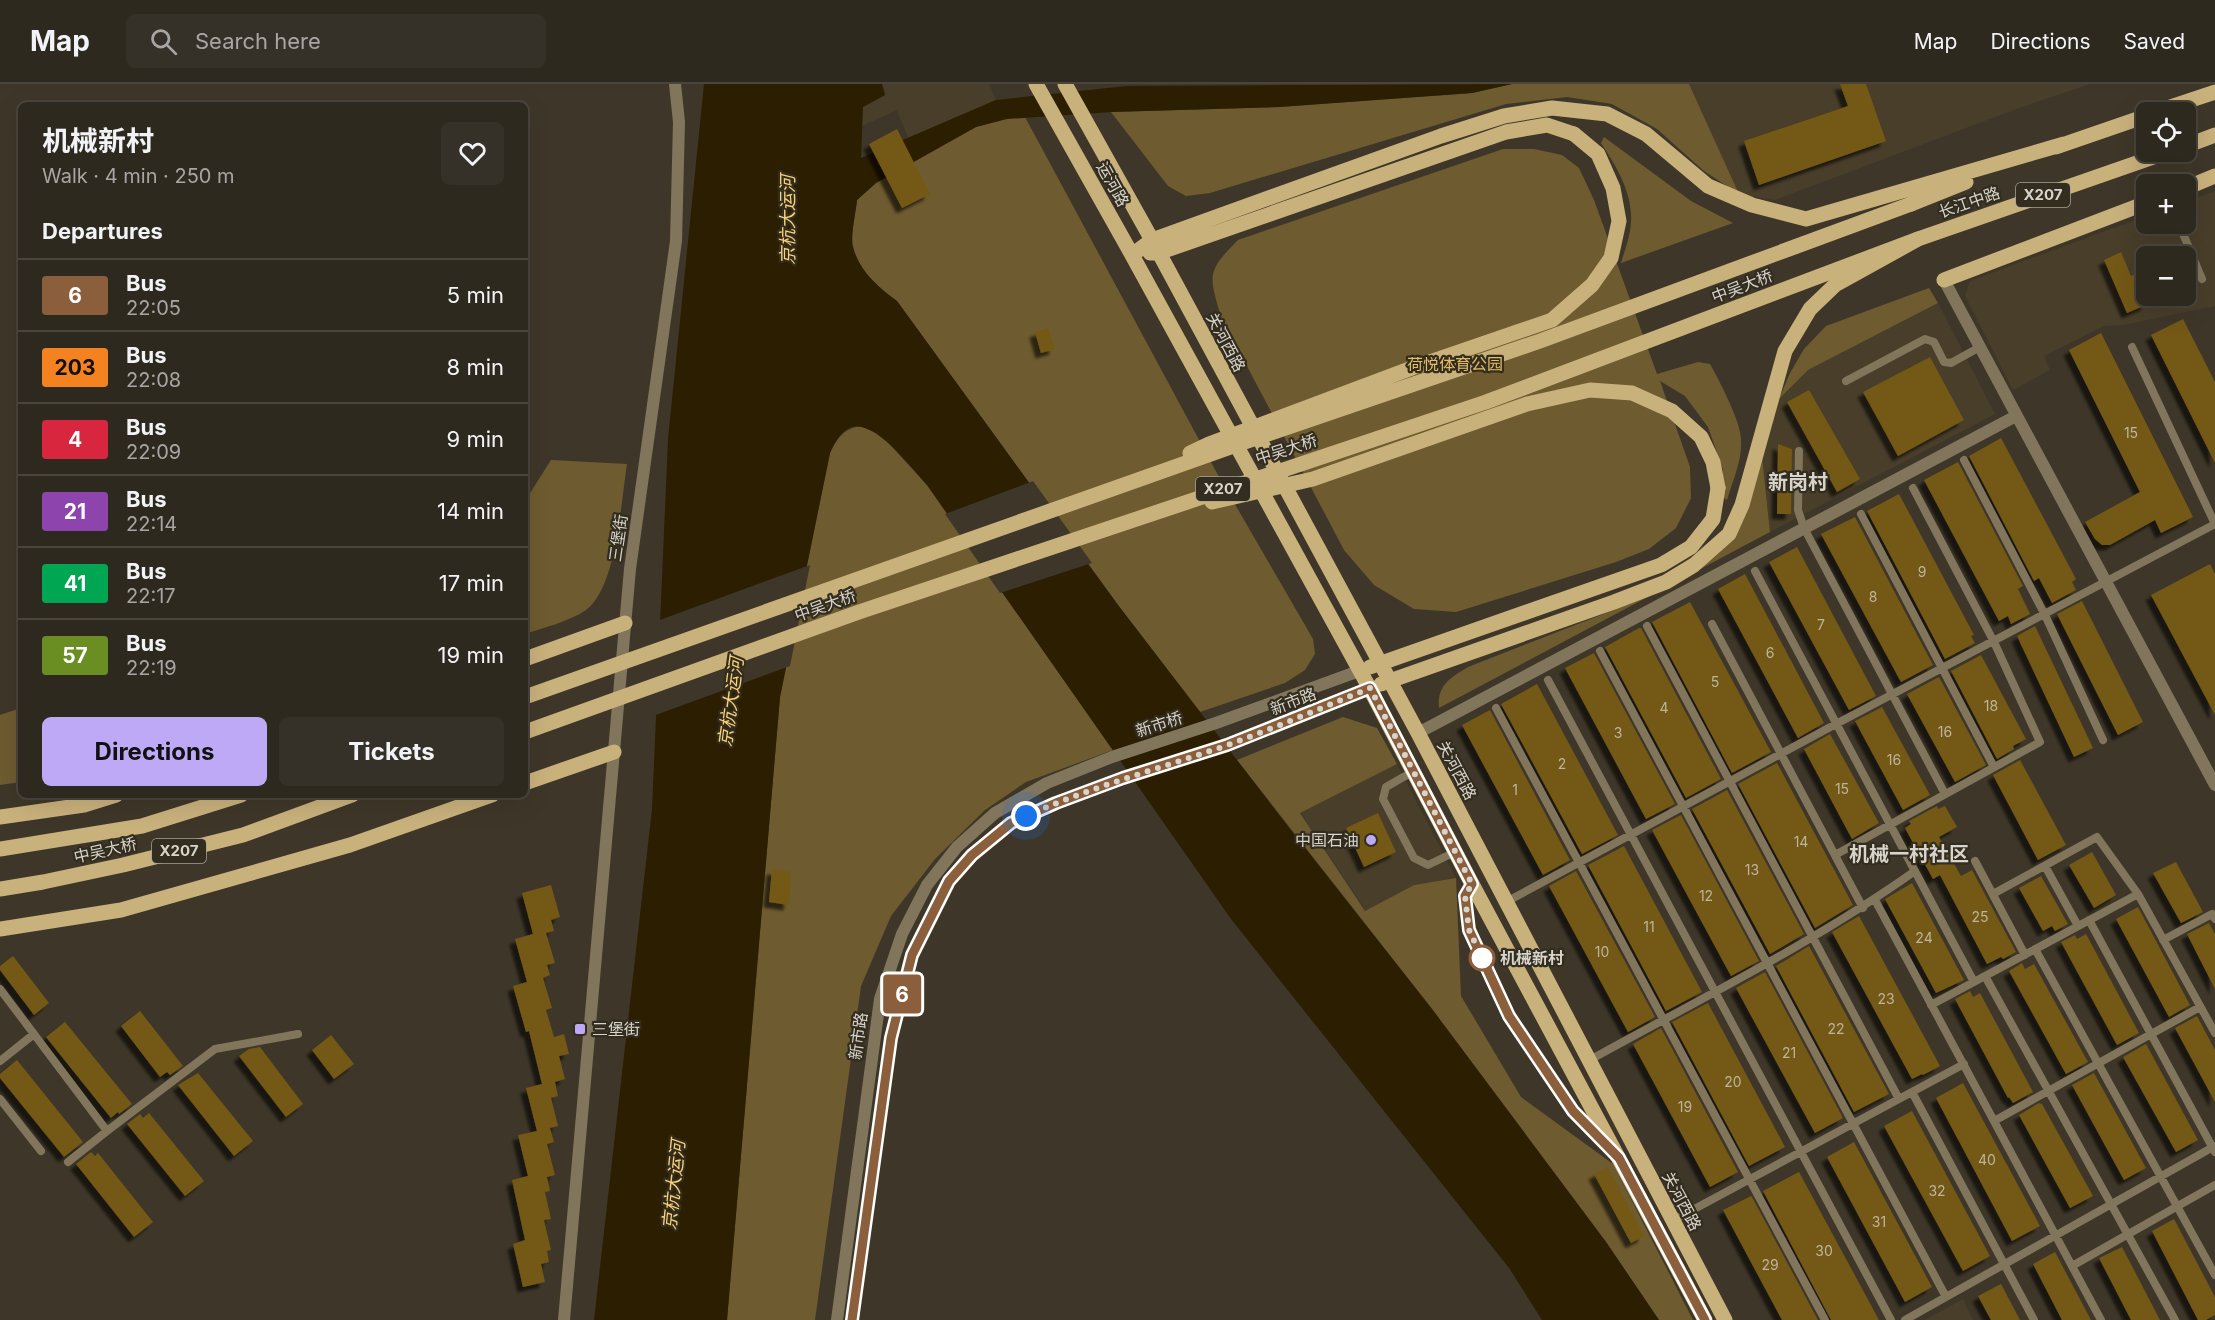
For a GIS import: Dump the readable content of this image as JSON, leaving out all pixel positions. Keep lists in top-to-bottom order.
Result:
{
  "streets": {
    "main road": [
      "运河路",
      "X207",
      "长江中路",
      "中吴大桥",
      "关河西路"
    ],
    "street": ["三堡街", "新市路", "新市桥"]
  },
  "crossings": [
    ["运河路", "关河西路"],
    ["长江中路", "中吴大桥"],
    ["新市路", "新市桥"]
  ],
  "districts": ["新岗村", "机械一村社区"],
  "water": ["京杭大运河"],
  "parks": ["荷悦体育公园"],
  "places": {
    "other": ["中国石油", "机械新村"],
    "transit": ["三堡街"]
  },
  "lines": ["bus line 6"],
  "house_numbers": [
    "15",
    "9",
    "8",
    "7",
    "6",
    "5",
    "18",
    "4",
    "16",
    "3",
    "16",
    "2",
    "15",
    "1",
    "14",
    "13",
    "12",
    "25",
    "11",
    "24",
    "10",
    "23",
    "22",
    "21",
    "20",
    "19",
    "40",
    "32",
    "31",
    "30",
    "29"
  ],
  "page": {
    "header": "Map",
    "search": "Search here",
    "nav": ["Map", "Directions", "Saved"],
    "on_map": "6",
    "map_buttons": ["+", "−"],
    "heading": [
      ["机械新村", "Walk · 4 min · 250 m"],
      "Departures"
    ],
    "list": [
      {
        "mark": "6",
        "name": "Bus",
        "note": "22:05",
        "value": "5 min"
      },
      {
        "mark": "203",
        "name": "Bus",
        "note": "22:08",
        "value": "8 min"
      },
      {
        "mark": "4",
        "name": "Bus",
        "note": "22:09",
        "value": "9 min"
      },
      {
        "mark": "21",
        "name": "Bus",
        "note": "22:14",
        "value": "14 min"
      },
      {
        "mark": "41",
        "name": "Bus",
        "note": "22:17",
        "value": "17 min"
      },
      {
        "mark": "57",
        "name": "Bus",
        "note": "22:19",
        "value": "19 min"
      }
    ],
    "buttons": ["Directions", "Tickets"]
  }
}
